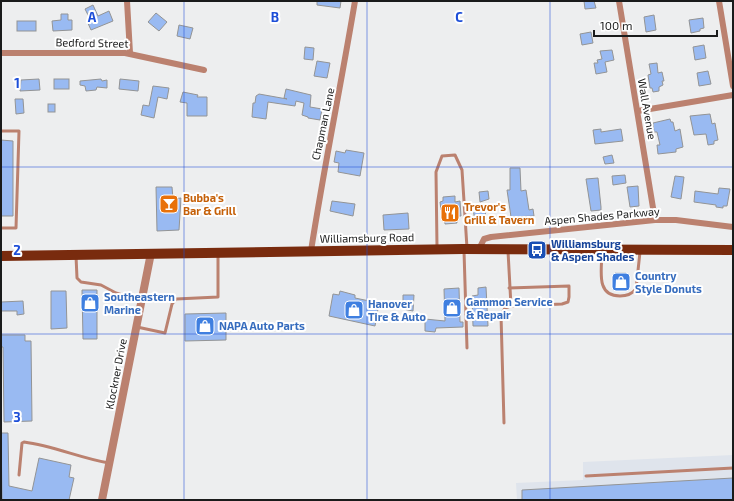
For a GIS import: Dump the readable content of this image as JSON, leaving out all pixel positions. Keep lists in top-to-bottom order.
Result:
{
  "streets": {
    "main road": ["Williamsburg Road"],
    "street": [
      "Bedford Street",
      "Wall Avenue",
      "Chapman Lane",
      "Aspen Shades Parkway",
      "Klockner Drive"
    ]
  },
  "crossings": [
    ["Wall Avenue", "Aspen Shades Parkway"],
    ["Chapman Lane", "Williamsburg Road"],
    ["Aspen Shades Parkway", "Williamsburg Road"],
    ["Williamsburg Road", "Klockner Drive"]
  ],
  "places": {
    "bar": ["Bubba's Bar & Grill"],
    "restaurant": ["Trevor's Grill & Tavern"],
    "bus stop": ["Williamsburg & Aspen Shades"],
    "shop": [
      "Country Style Donuts",
      "Southeastern Marine",
      "Gammon Service & Repair",
      "Hanover Tire & Auto",
      "NAPA Auto Parts"
    ]
  },
  "scale_bar": "100 m",
  "grid": {
    "columns": ["A", "B", "C"],
    "rows": ["1", "2", "3"]
  }
}
